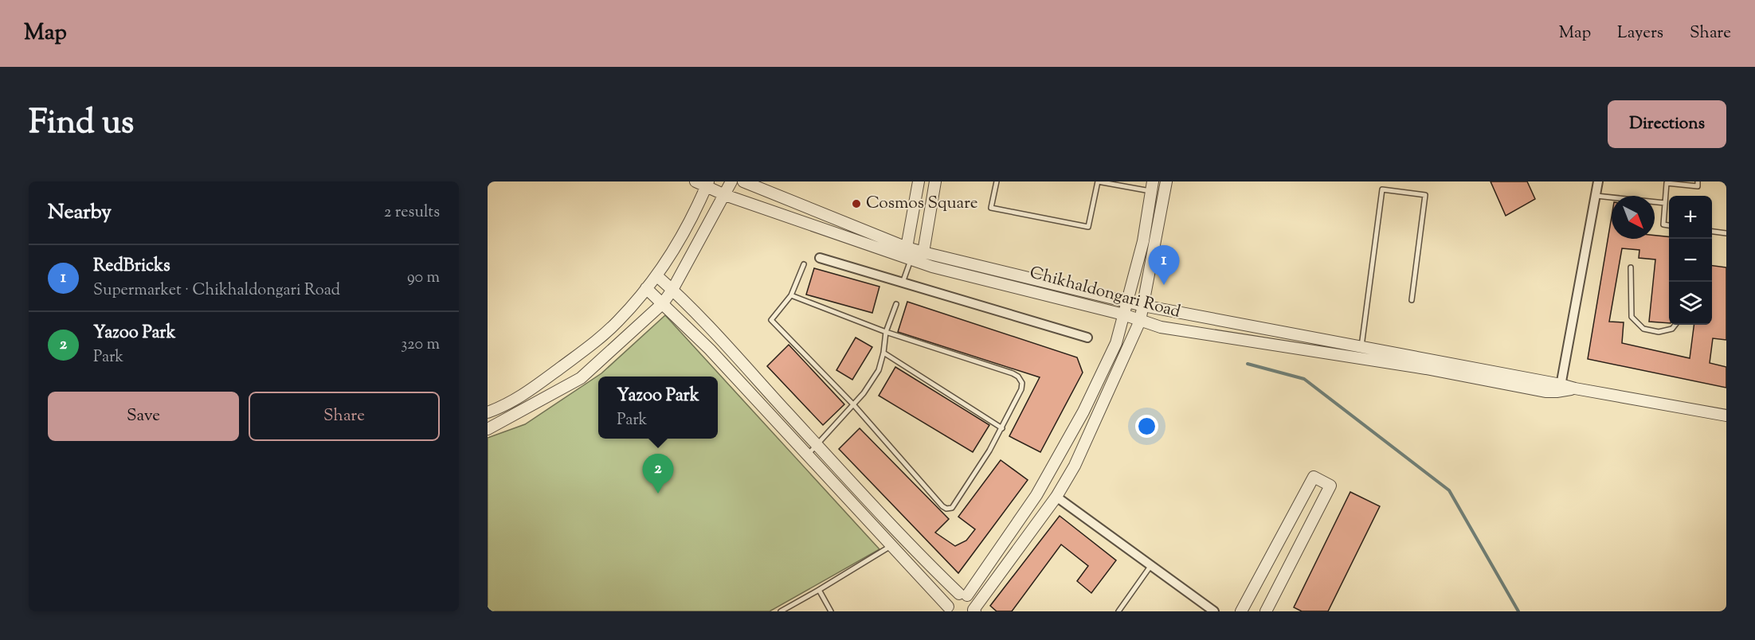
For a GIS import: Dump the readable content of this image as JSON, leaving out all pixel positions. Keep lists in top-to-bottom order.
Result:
{
  "streets": {
    "street": ["Chikhaldongari Road"]
  },
  "places": ["Cosmos Square"],
  "north": "bottom right",
  "page": {
    "header": "Map",
    "nav": ["Map", "Layers", "Share"],
    "title": "Find us",
    "buttons": [
      "Directions",
      ["Save", "Share"]
    ],
    "heading": ["Nearby", "2 results"],
    "map_buttons": ["+", "−"],
    "list": [
      {
        "mark": "1",
        "name": "RedBricks",
        "note": "Supermarket · Chikhaldongari Road",
        "value": "90 m"
      },
      {
        "mark": "2",
        "name": "Yazoo Park",
        "note": "Park",
        "value": "320 m"
      }
    ],
    "pins": ["1", "2"],
    "popup": ["Yazoo Park", "Park"]
  }
}
